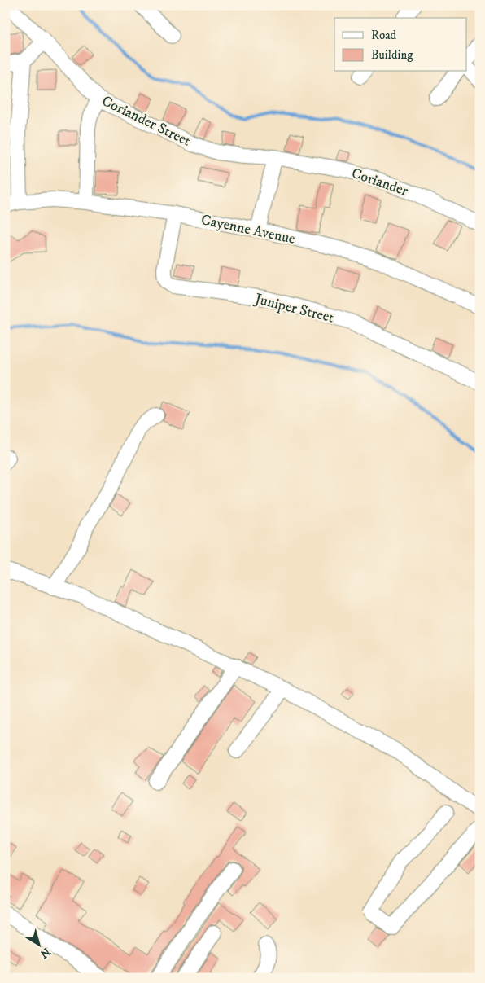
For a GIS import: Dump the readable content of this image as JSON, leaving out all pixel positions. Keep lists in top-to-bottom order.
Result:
{
  "streets": {
    "street": [
      "Coriander Street",
      "Coriander",
      "Cayenne Avenue",
      "Juniper Street"
    ]
  },
  "crossings": [
    ["Coriander Street", "Coriander"],
    ["Cayenne Avenue", "Juniper Street"]
  ],
  "legend": ["Road", "Building"],
  "north": "bottom right"
}
